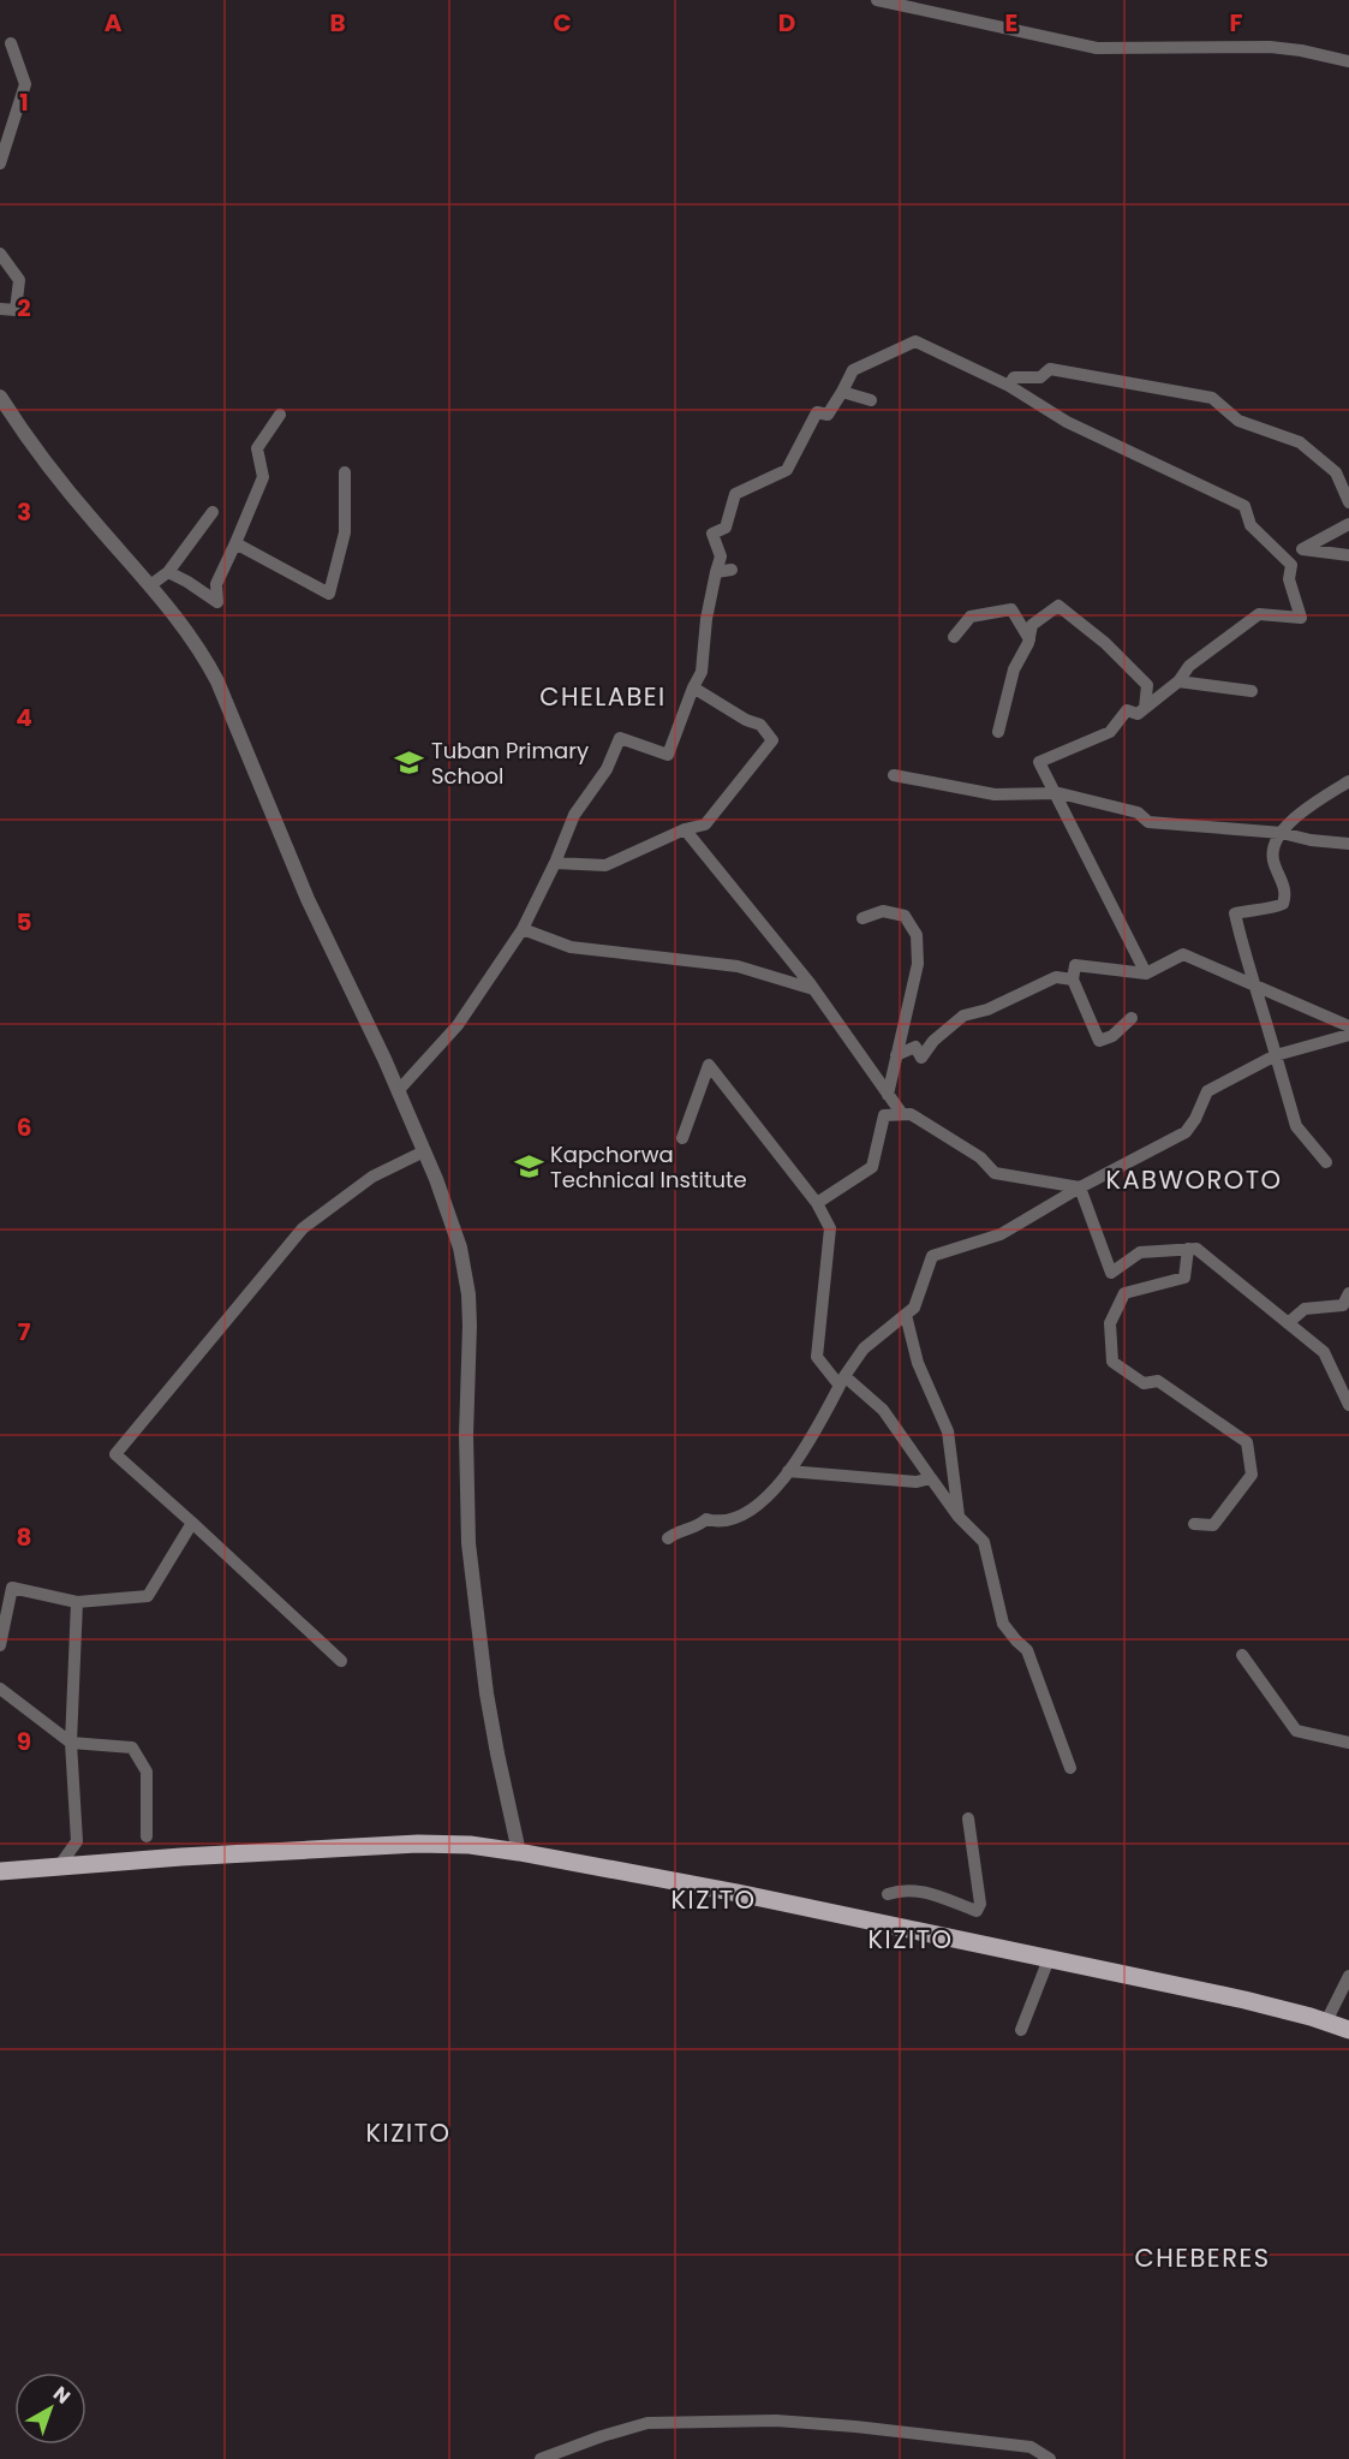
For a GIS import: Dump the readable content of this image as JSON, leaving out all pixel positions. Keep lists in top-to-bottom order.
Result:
{
  "districts": [
    "CHELABEI",
    "KABWOROTO",
    "KIZITO",
    "KIZITO",
    "KIZITO",
    "CHEBERES"
  ],
  "places": {
    "school or university": ["Tuban Primary School", "Kapchorwa Technical Institute"]
  },
  "north": "top right",
  "grid": {
    "columns": [
      "A",
      "B",
      "C",
      "D",
      "E",
      "F"
    ],
    "rows": [
      "1",
      "2",
      "3",
      "4",
      "5",
      "6",
      "7",
      "8",
      "9"
    ]
  }
}
